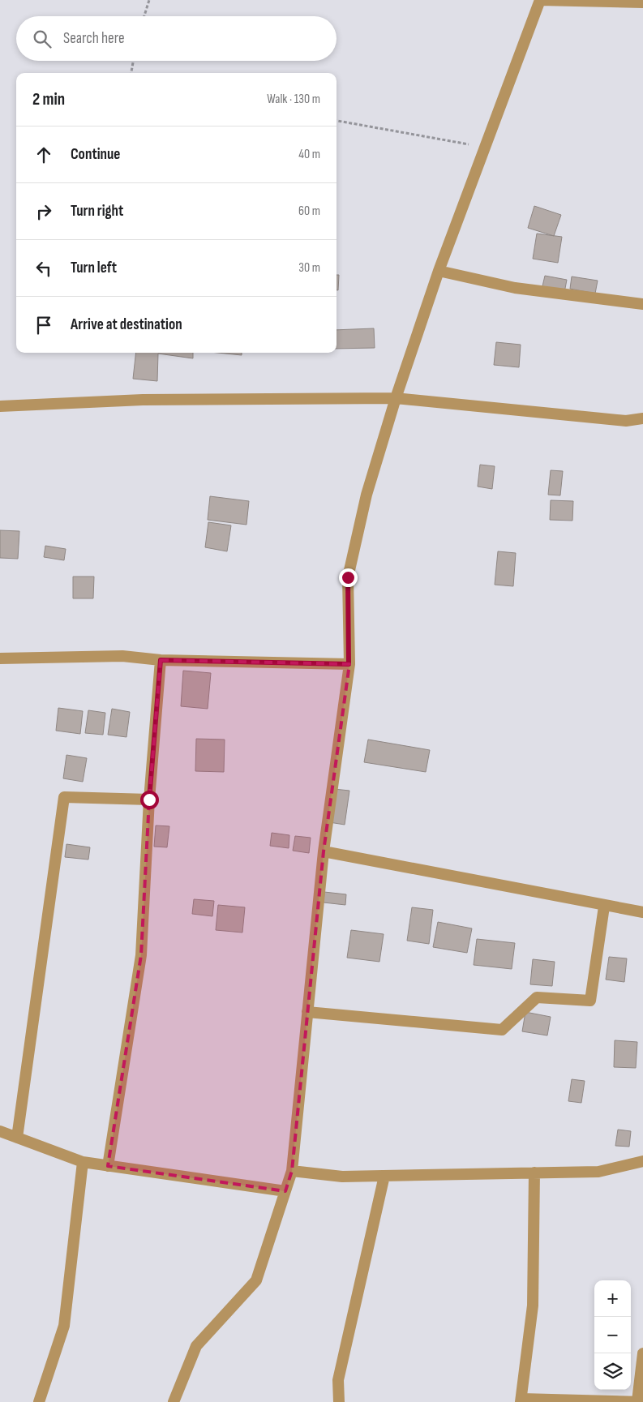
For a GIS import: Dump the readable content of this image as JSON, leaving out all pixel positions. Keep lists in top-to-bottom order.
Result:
{
  "page": {
    "search": "Search here",
    "heading": ["2 min", "Walk · 130 m"],
    "list": [
      ["Continue", "40 m"],
      ["Turn right", "60 m"],
      ["Turn left", "30 m"],
      "Arrive at destination"
    ],
    "map_buttons": ["+", "−"]
  }
}
